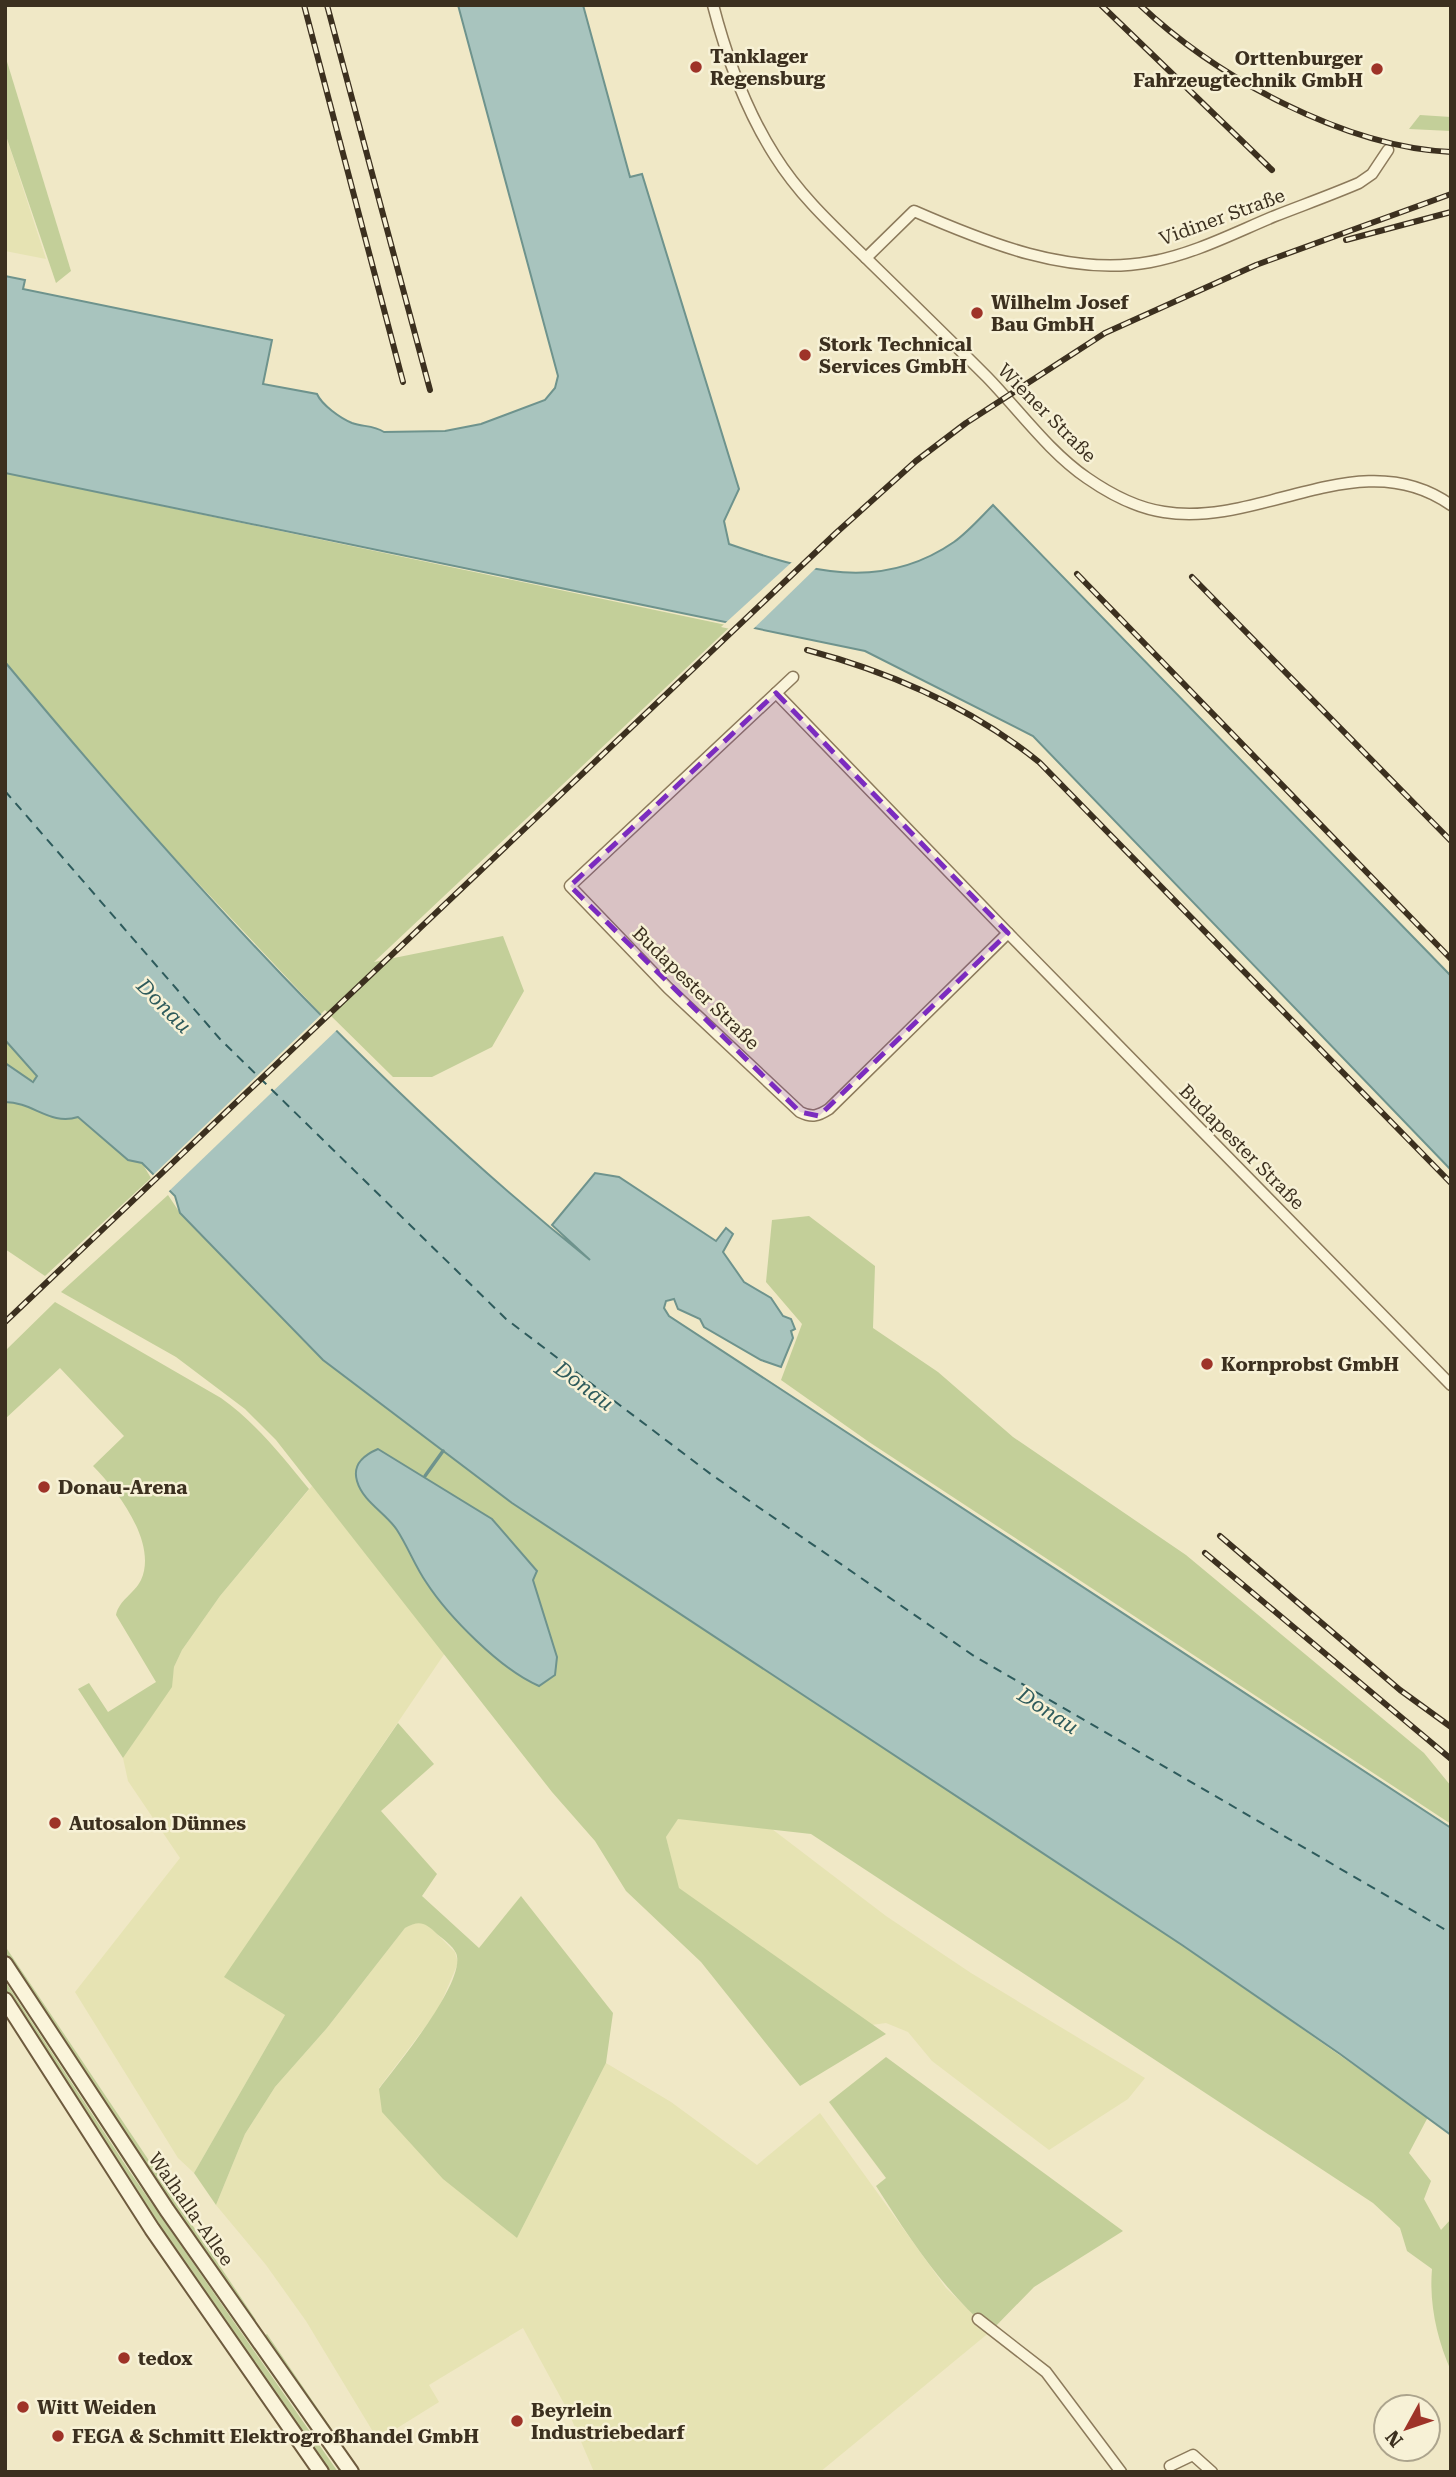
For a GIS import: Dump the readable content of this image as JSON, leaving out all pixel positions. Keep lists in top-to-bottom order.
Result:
{
  "streets": {
    "main road": ["Walhalla-Allee"],
    "street": ["Vidiner Straße", "Wiener Straße", "Budapester Straße"]
  },
  "crossings": [
    ["Vidiner Straße", "Wiener Straße"]
  ],
  "water": ["Donau"],
  "places": [
    "Tanklager Regensburg",
    "Orttenburger Fahrzeugtechnik GmbH",
    "Wilhelm Josef Bau GmbH",
    "Stork Technical Services GmbH",
    "Kornprobst GmbH",
    "Donau-Arena",
    "Autosalon Dünnes",
    "tedox",
    "Witt Weiden",
    "Beyrlein Industriebedarf",
    "FEGA & Schmitt Elektrogroßhandel GmbH"
  ],
  "north": "bottom left"
}
